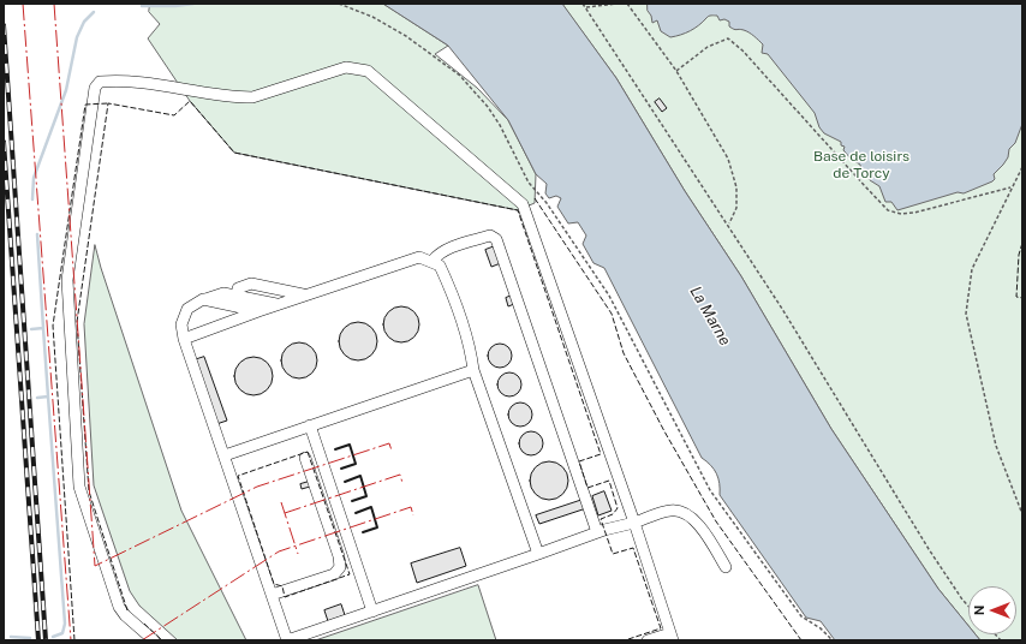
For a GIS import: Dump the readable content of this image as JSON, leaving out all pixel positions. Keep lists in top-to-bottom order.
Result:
{
  "water": ["La Marne"],
  "parks": ["Base de loisirs de Torcy"],
  "north": "left"
}
